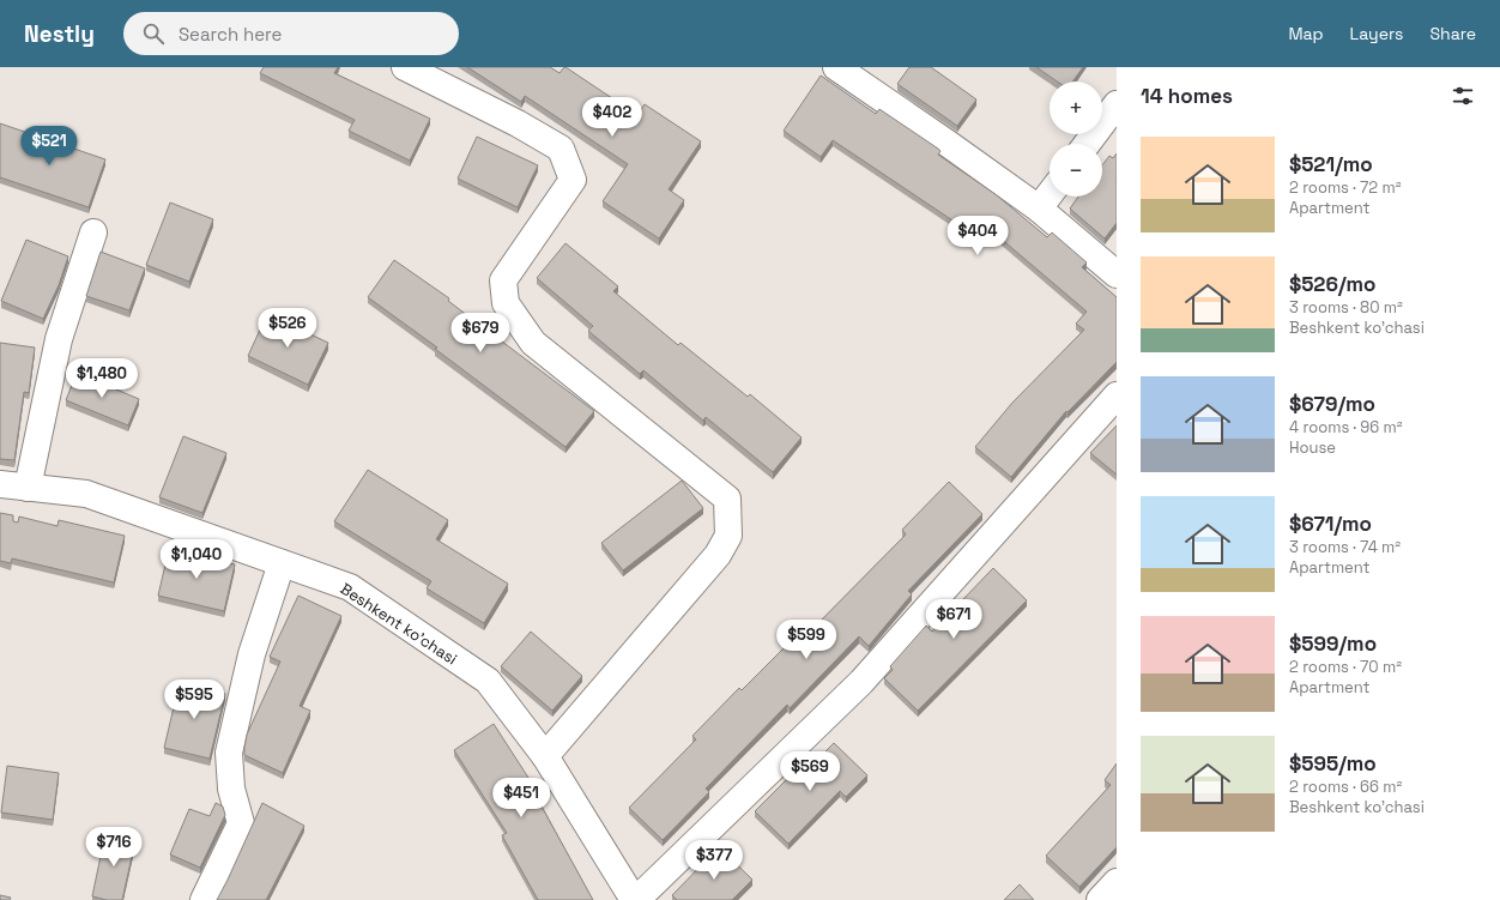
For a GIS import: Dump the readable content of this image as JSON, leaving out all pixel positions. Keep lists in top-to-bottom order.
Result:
{
  "streets": {
    "street": ["Beshkent ko'chasi"]
  },
  "page": {
    "header": "Nestly",
    "search": "Search here",
    "nav": ["Map", "Layers", "Share"],
    "heading": "14 homes",
    "map_buttons": ["+", "−"],
    "price": [
      "$402",
      "$521",
      "$404",
      "$526",
      "$679",
      "$1,480",
      "$1,040",
      "$671",
      "$599",
      "$595",
      "$569",
      "$451",
      "$716",
      "$377"
    ],
    "list": [
      {
        "name": "$521/mo",
        "note": "2 rooms · 72 m² · Apartment"
      },
      {
        "name": "$526/mo",
        "note": "3 rooms · 80 m² · Beshkent ko'chasi"
      },
      {
        "name": "$679/mo",
        "note": "4 rooms · 96 m² · House"
      },
      {
        "name": "$671/mo",
        "note": "3 rooms · 74 m² · Apartment"
      },
      {
        "name": "$599/mo",
        "note": "2 rooms · 70 m² · Apartment"
      },
      {
        "name": "$595/mo",
        "note": "2 rooms · 66 m² · Beshkent ko'chasi"
      }
    ]
  }
}
